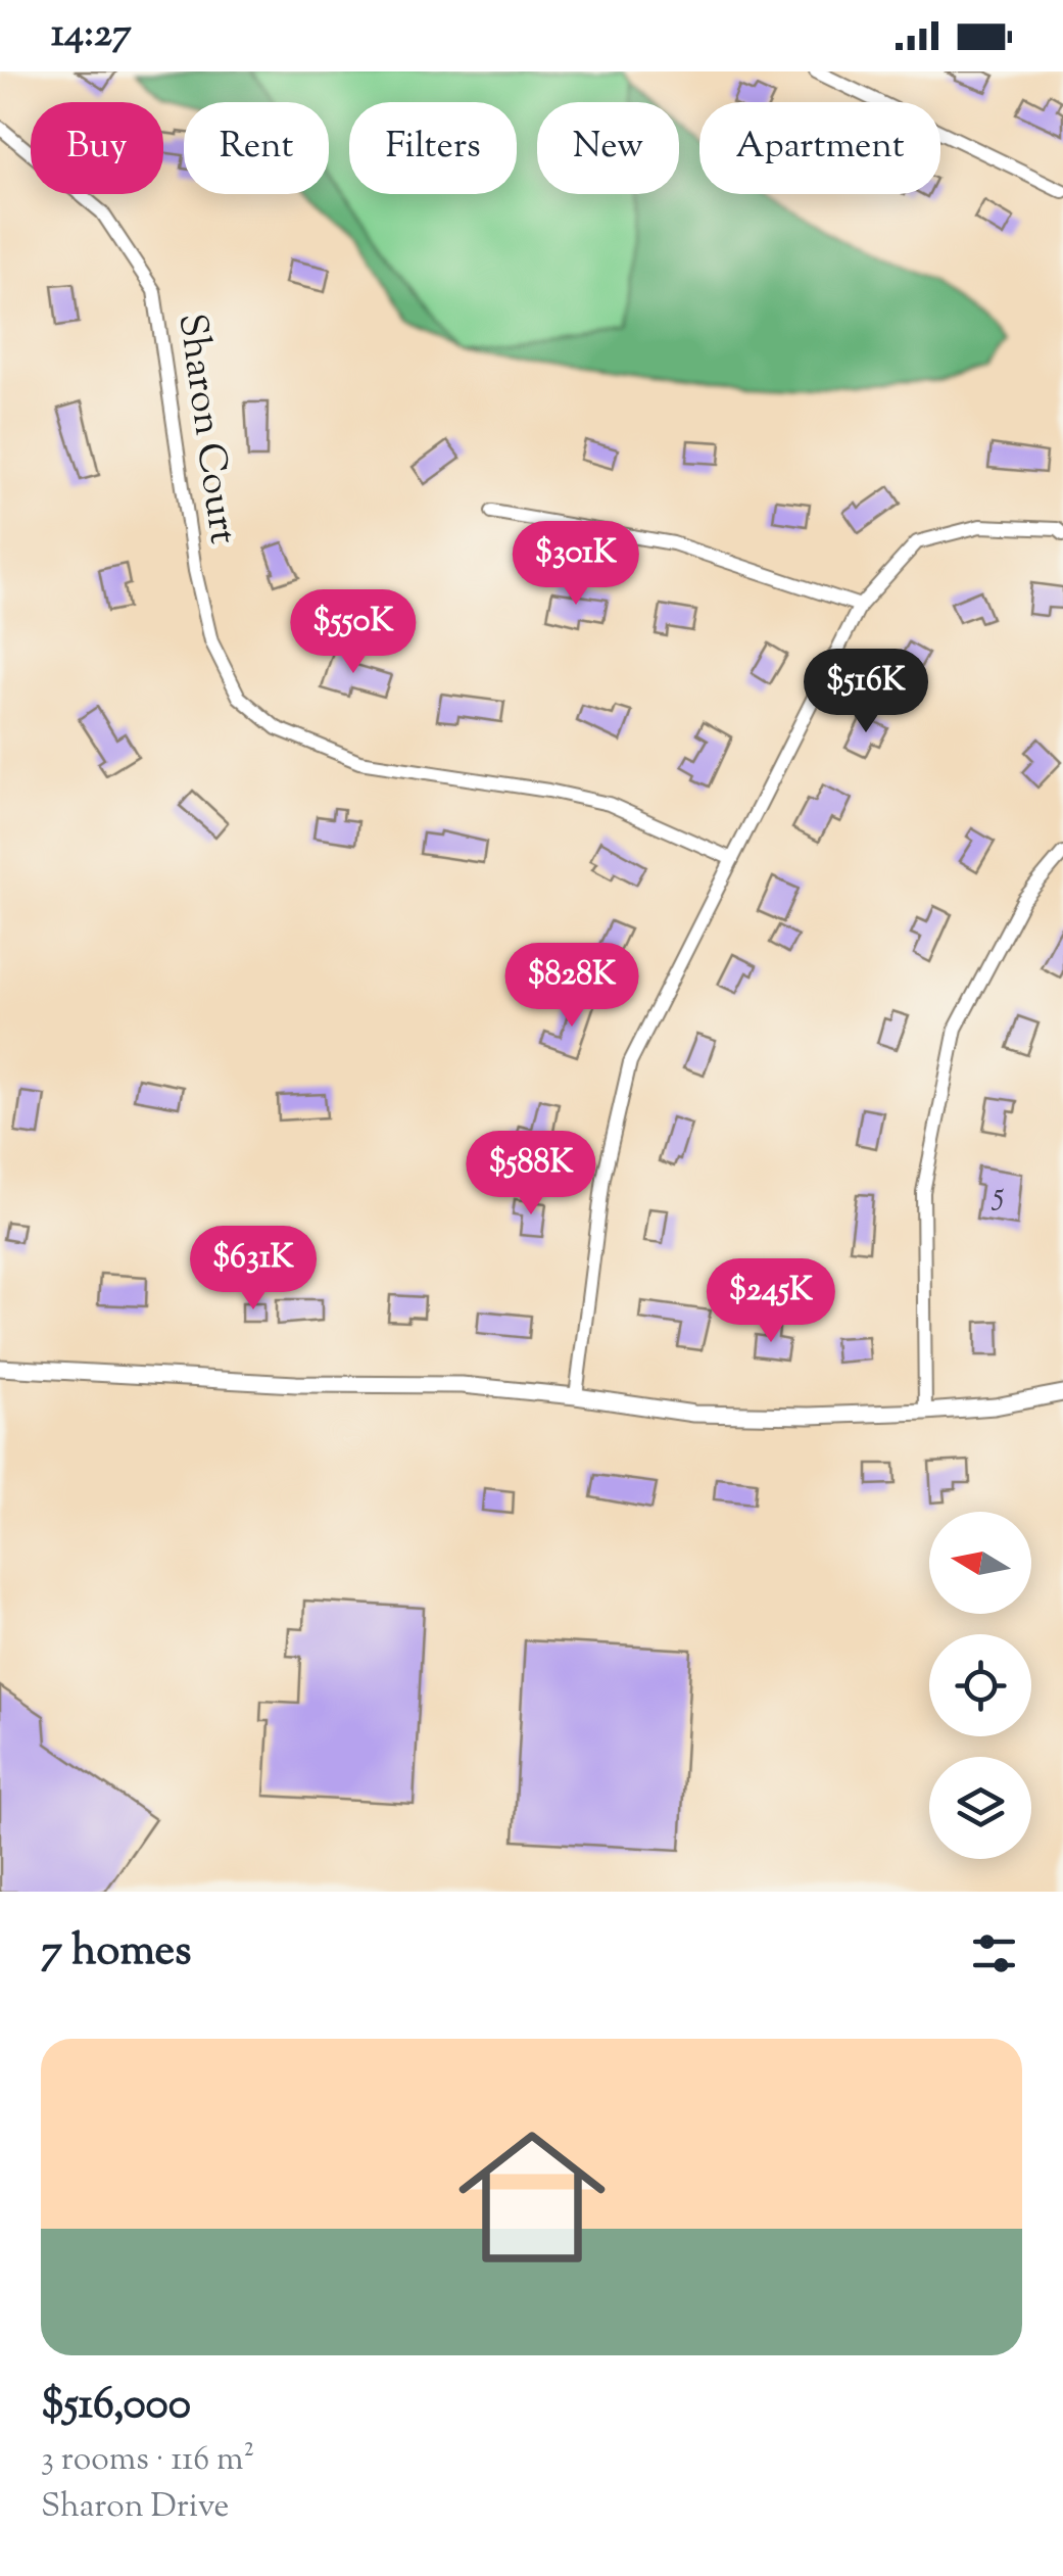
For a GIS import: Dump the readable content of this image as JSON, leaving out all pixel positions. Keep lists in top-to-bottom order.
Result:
{
  "streets": {
    "street": ["Sharon Court"]
  },
  "house_numbers": ["5"],
  "north": "left",
  "page": {
    "status": "14:27",
    "chip": [
      "Buy",
      "Rent",
      "Filters",
      "New",
      "Apartment"
    ],
    "price": [
      "$301K",
      "$550K",
      "$516K",
      "$828K",
      "$588K",
      "$631K",
      "$245K"
    ],
    "heading": "7 homes",
    "list": [
      {
        "name": "$516,000",
        "note": "3 rooms · 116 m² · Sharon Drive"
      }
    ]
  }
}
